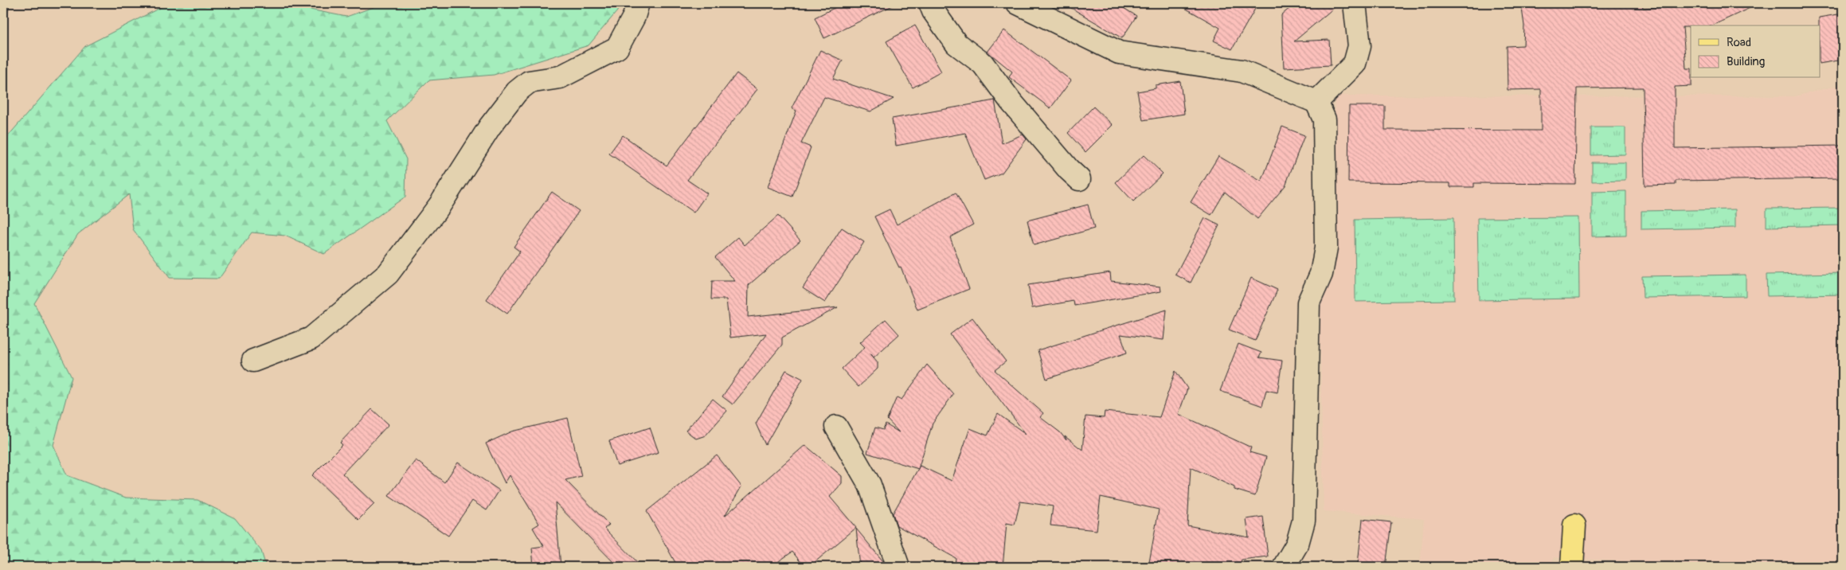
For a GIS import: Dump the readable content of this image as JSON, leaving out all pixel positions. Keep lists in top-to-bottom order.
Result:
{
  "legend": ["Road", "Building"]
}
